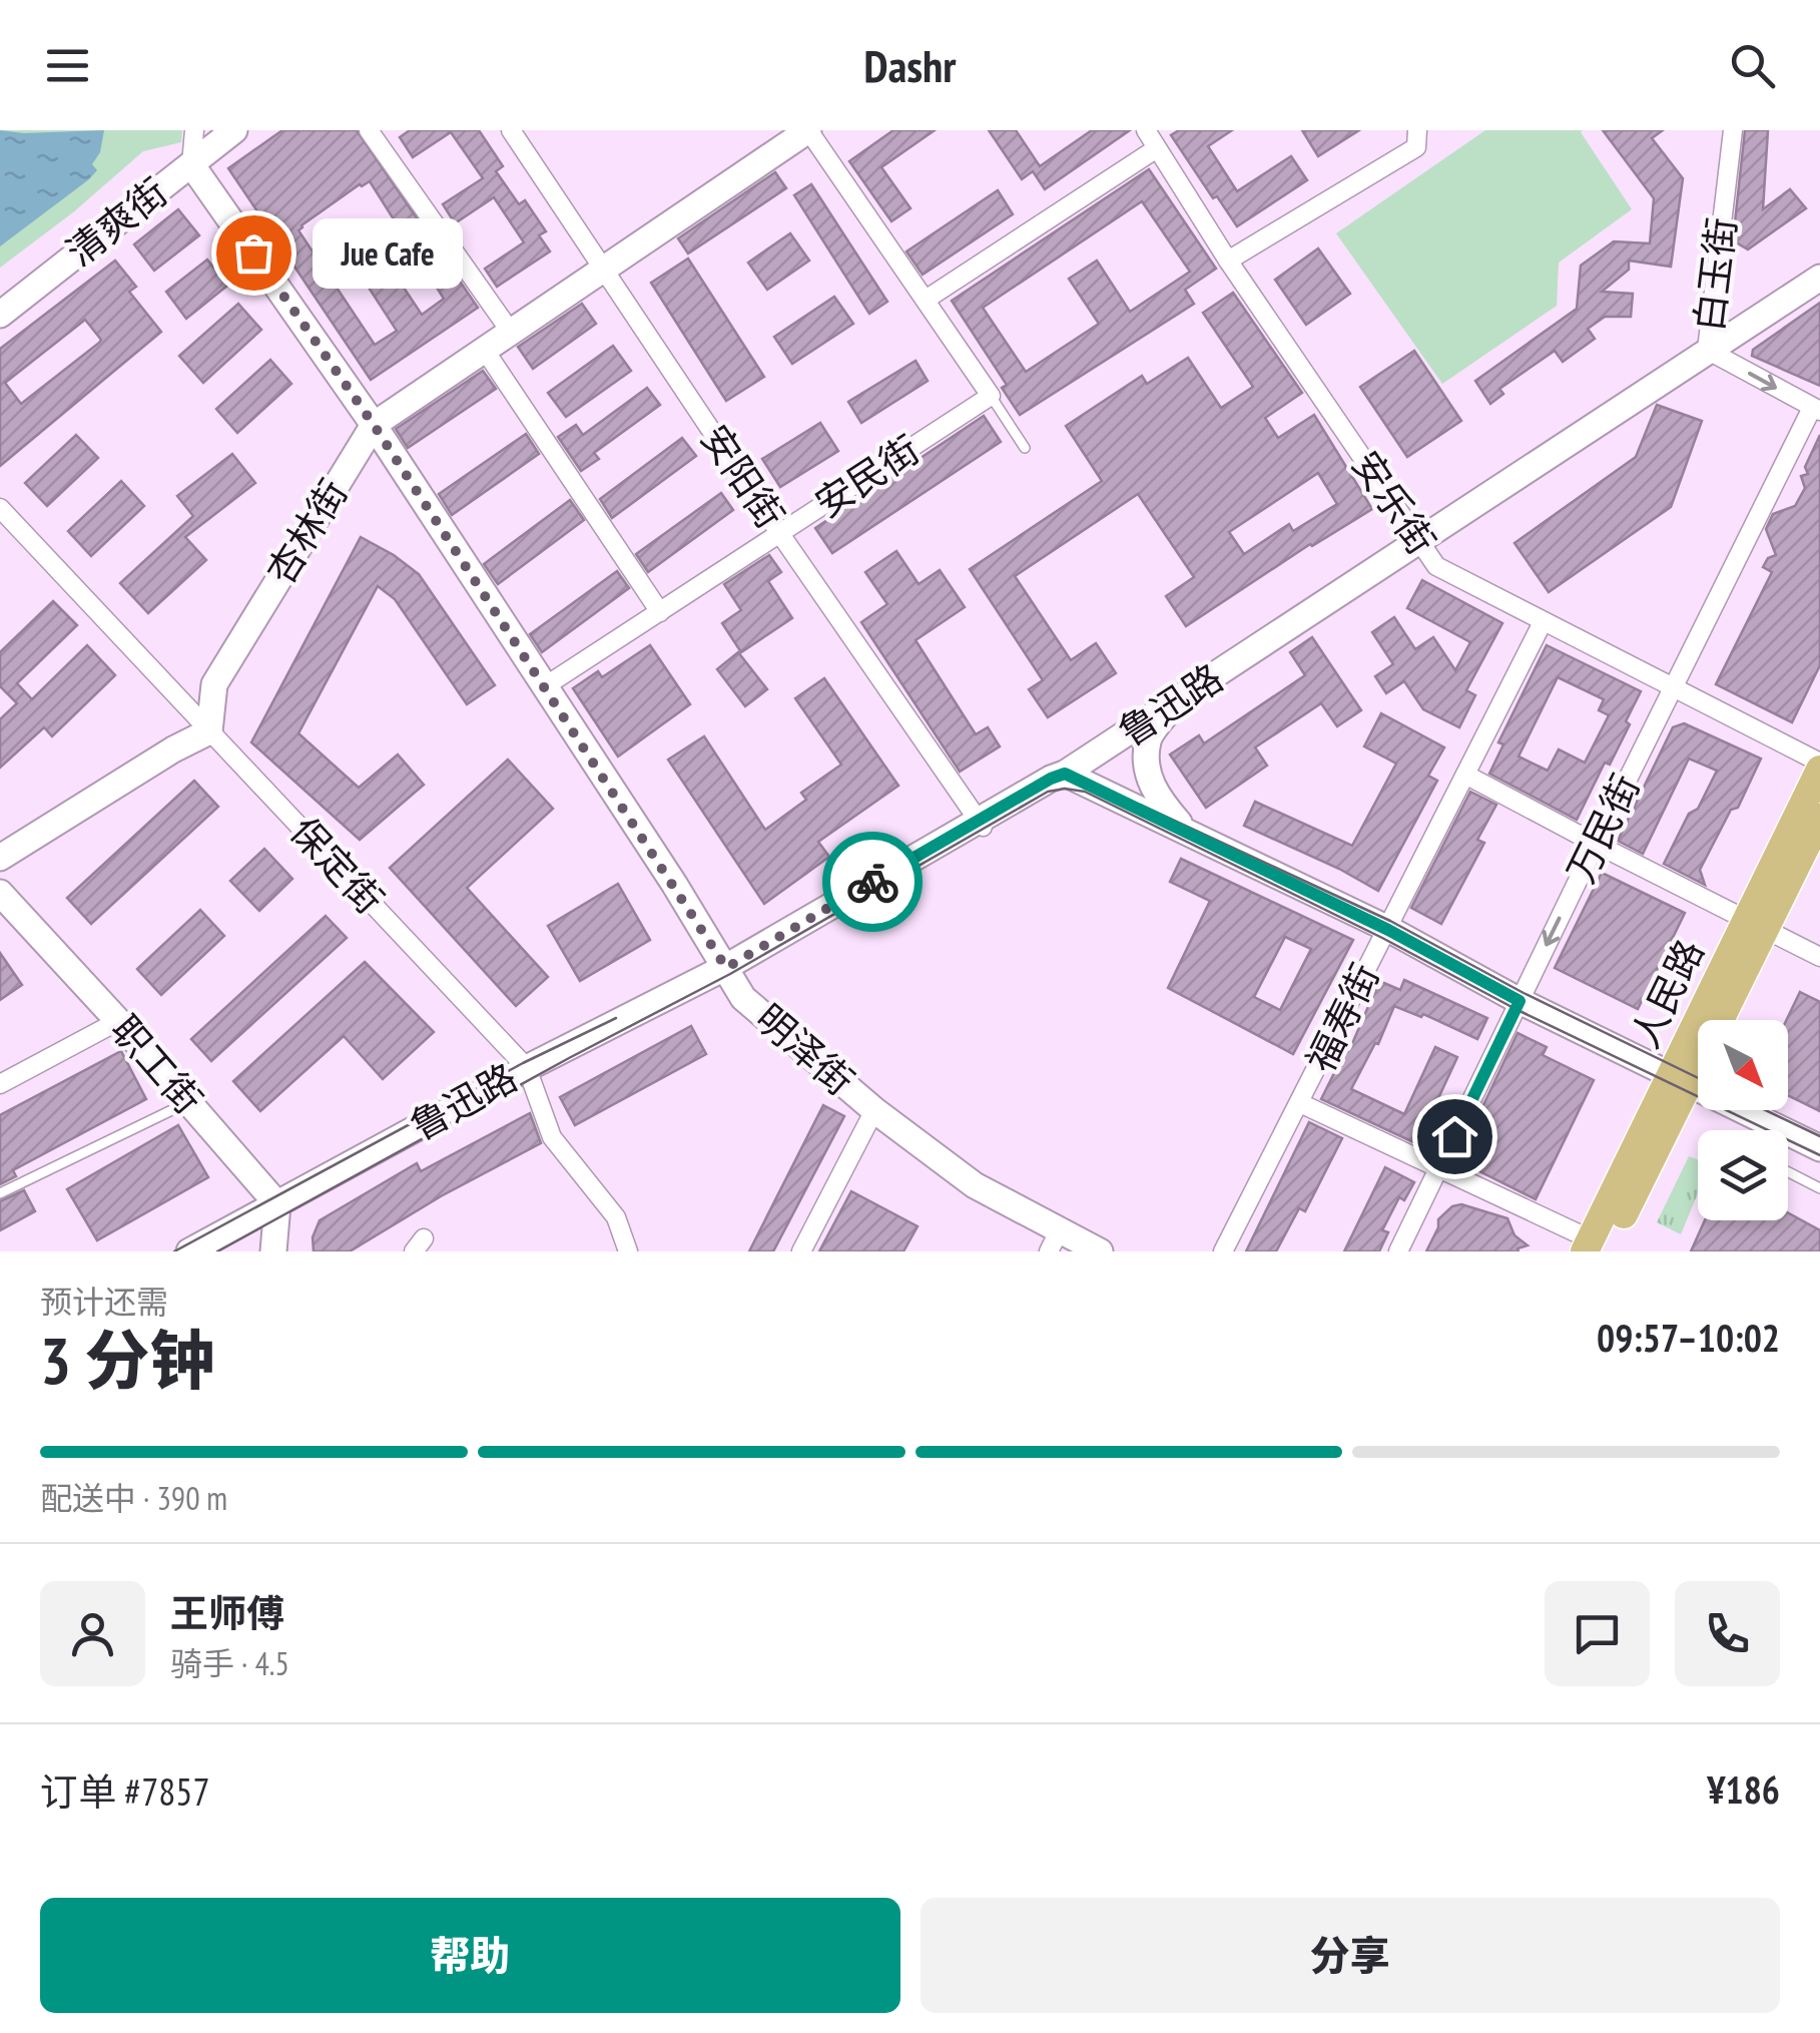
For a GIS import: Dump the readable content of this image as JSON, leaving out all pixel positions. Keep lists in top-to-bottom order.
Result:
{
  "streets": {
    "main road": ["人民路"],
    "street": [
      "清爽街",
      "白玉街",
      "安阳街",
      "安民街",
      "安乐街",
      "杏林街",
      "鲁迅路",
      "万民街",
      "保定街",
      "福寿街",
      "明泽街",
      "职工街"
    ]
  },
  "crossings": [
    ["清爽街", "明泽街"],
    ["白玉街", "鲁迅路"],
    ["白玉街", "万民街"],
    ["安阳街", "安民街"],
    ["安阳街", "杏林街"],
    ["安阳街", "鲁迅路"],
    ["安民街", "明泽街"],
    ["安乐街", "鲁迅路"],
    ["安乐街", "万民街"],
    ["安乐街", "人民路"],
    ["安乐街", "福寿街"],
    ["杏林街", "保定街"],
    ["杏林街", "明泽街"],
    ["鲁迅路", "保定街"],
    ["鲁迅路", "明泽街"],
    ["鲁迅路", "职工街"]
  ],
  "one_way": ["白玉街"],
  "places": ["Jue Cafe"],
  "north": "bottom right",
  "page": {
    "header": "Dashr",
    "bubble": "Jue Cafe",
    "heading": ["3 分钟", "预计还需", "09:57–10:02"],
    "panel": [
      "王师傅",
      "骑手 · 4.5",
      "订单 #7857",
      "¥186"
    ],
    "bar": "配送中 · 390 m",
    "buttons": ["帮助", "分享"]
  }
}
